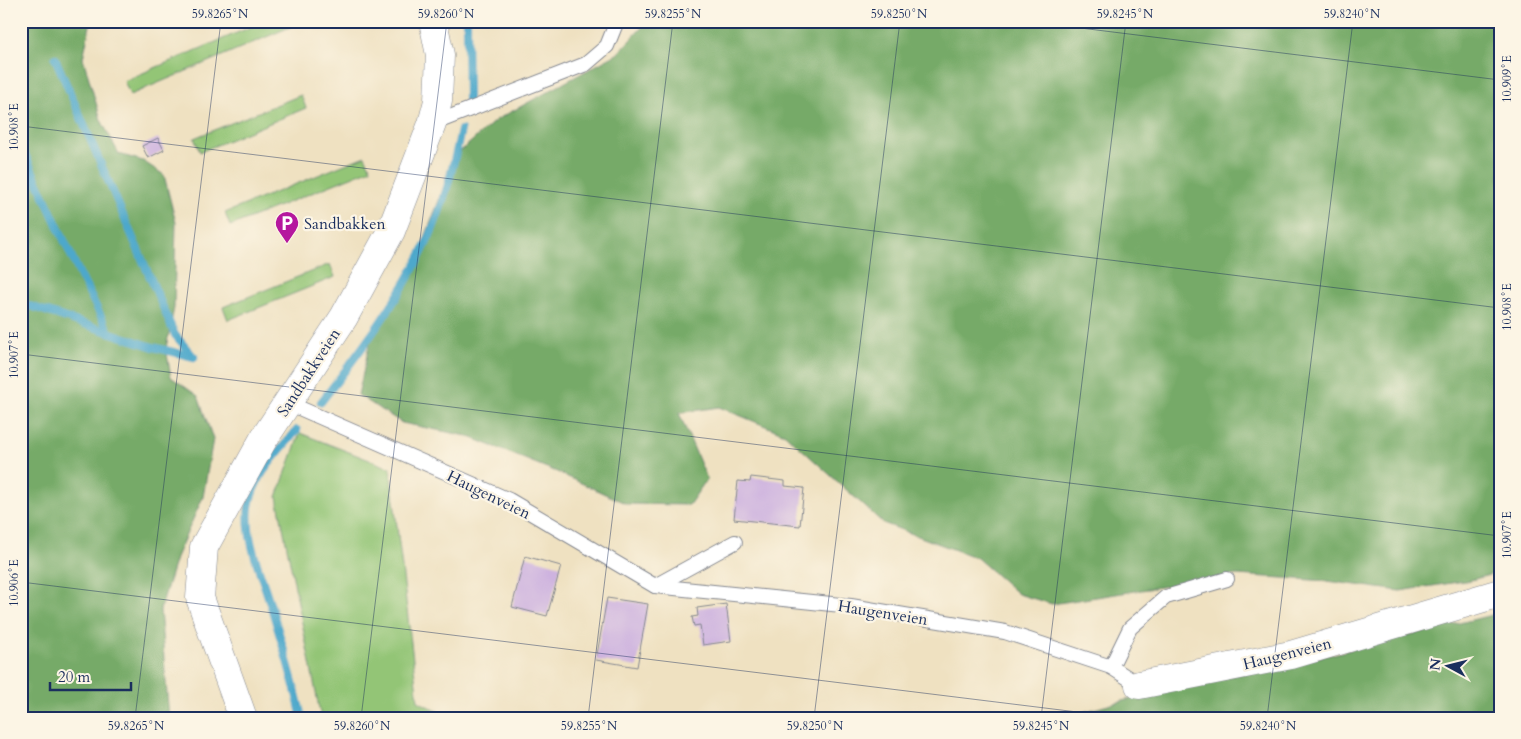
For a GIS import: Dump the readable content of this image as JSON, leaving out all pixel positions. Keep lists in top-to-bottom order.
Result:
{
  "streets": {
    "street": ["Sandbakkveien", "Haugenveien"]
  },
  "crossings": [
    ["Sandbakkveien", "Haugenveien"]
  ],
  "places": {
    "parking": ["Sandbakken"]
  },
  "scale_bar": "20 m",
  "north": "left",
  "coordinates": [
    "59.8265°N",
    "59.8260°N",
    "59.8255°N",
    "59.8250°N",
    "59.8245°N",
    "59.8240°N",
    "10.909°E",
    "10.908°E",
    "10.907°E",
    "10.906°E"
  ]
}
